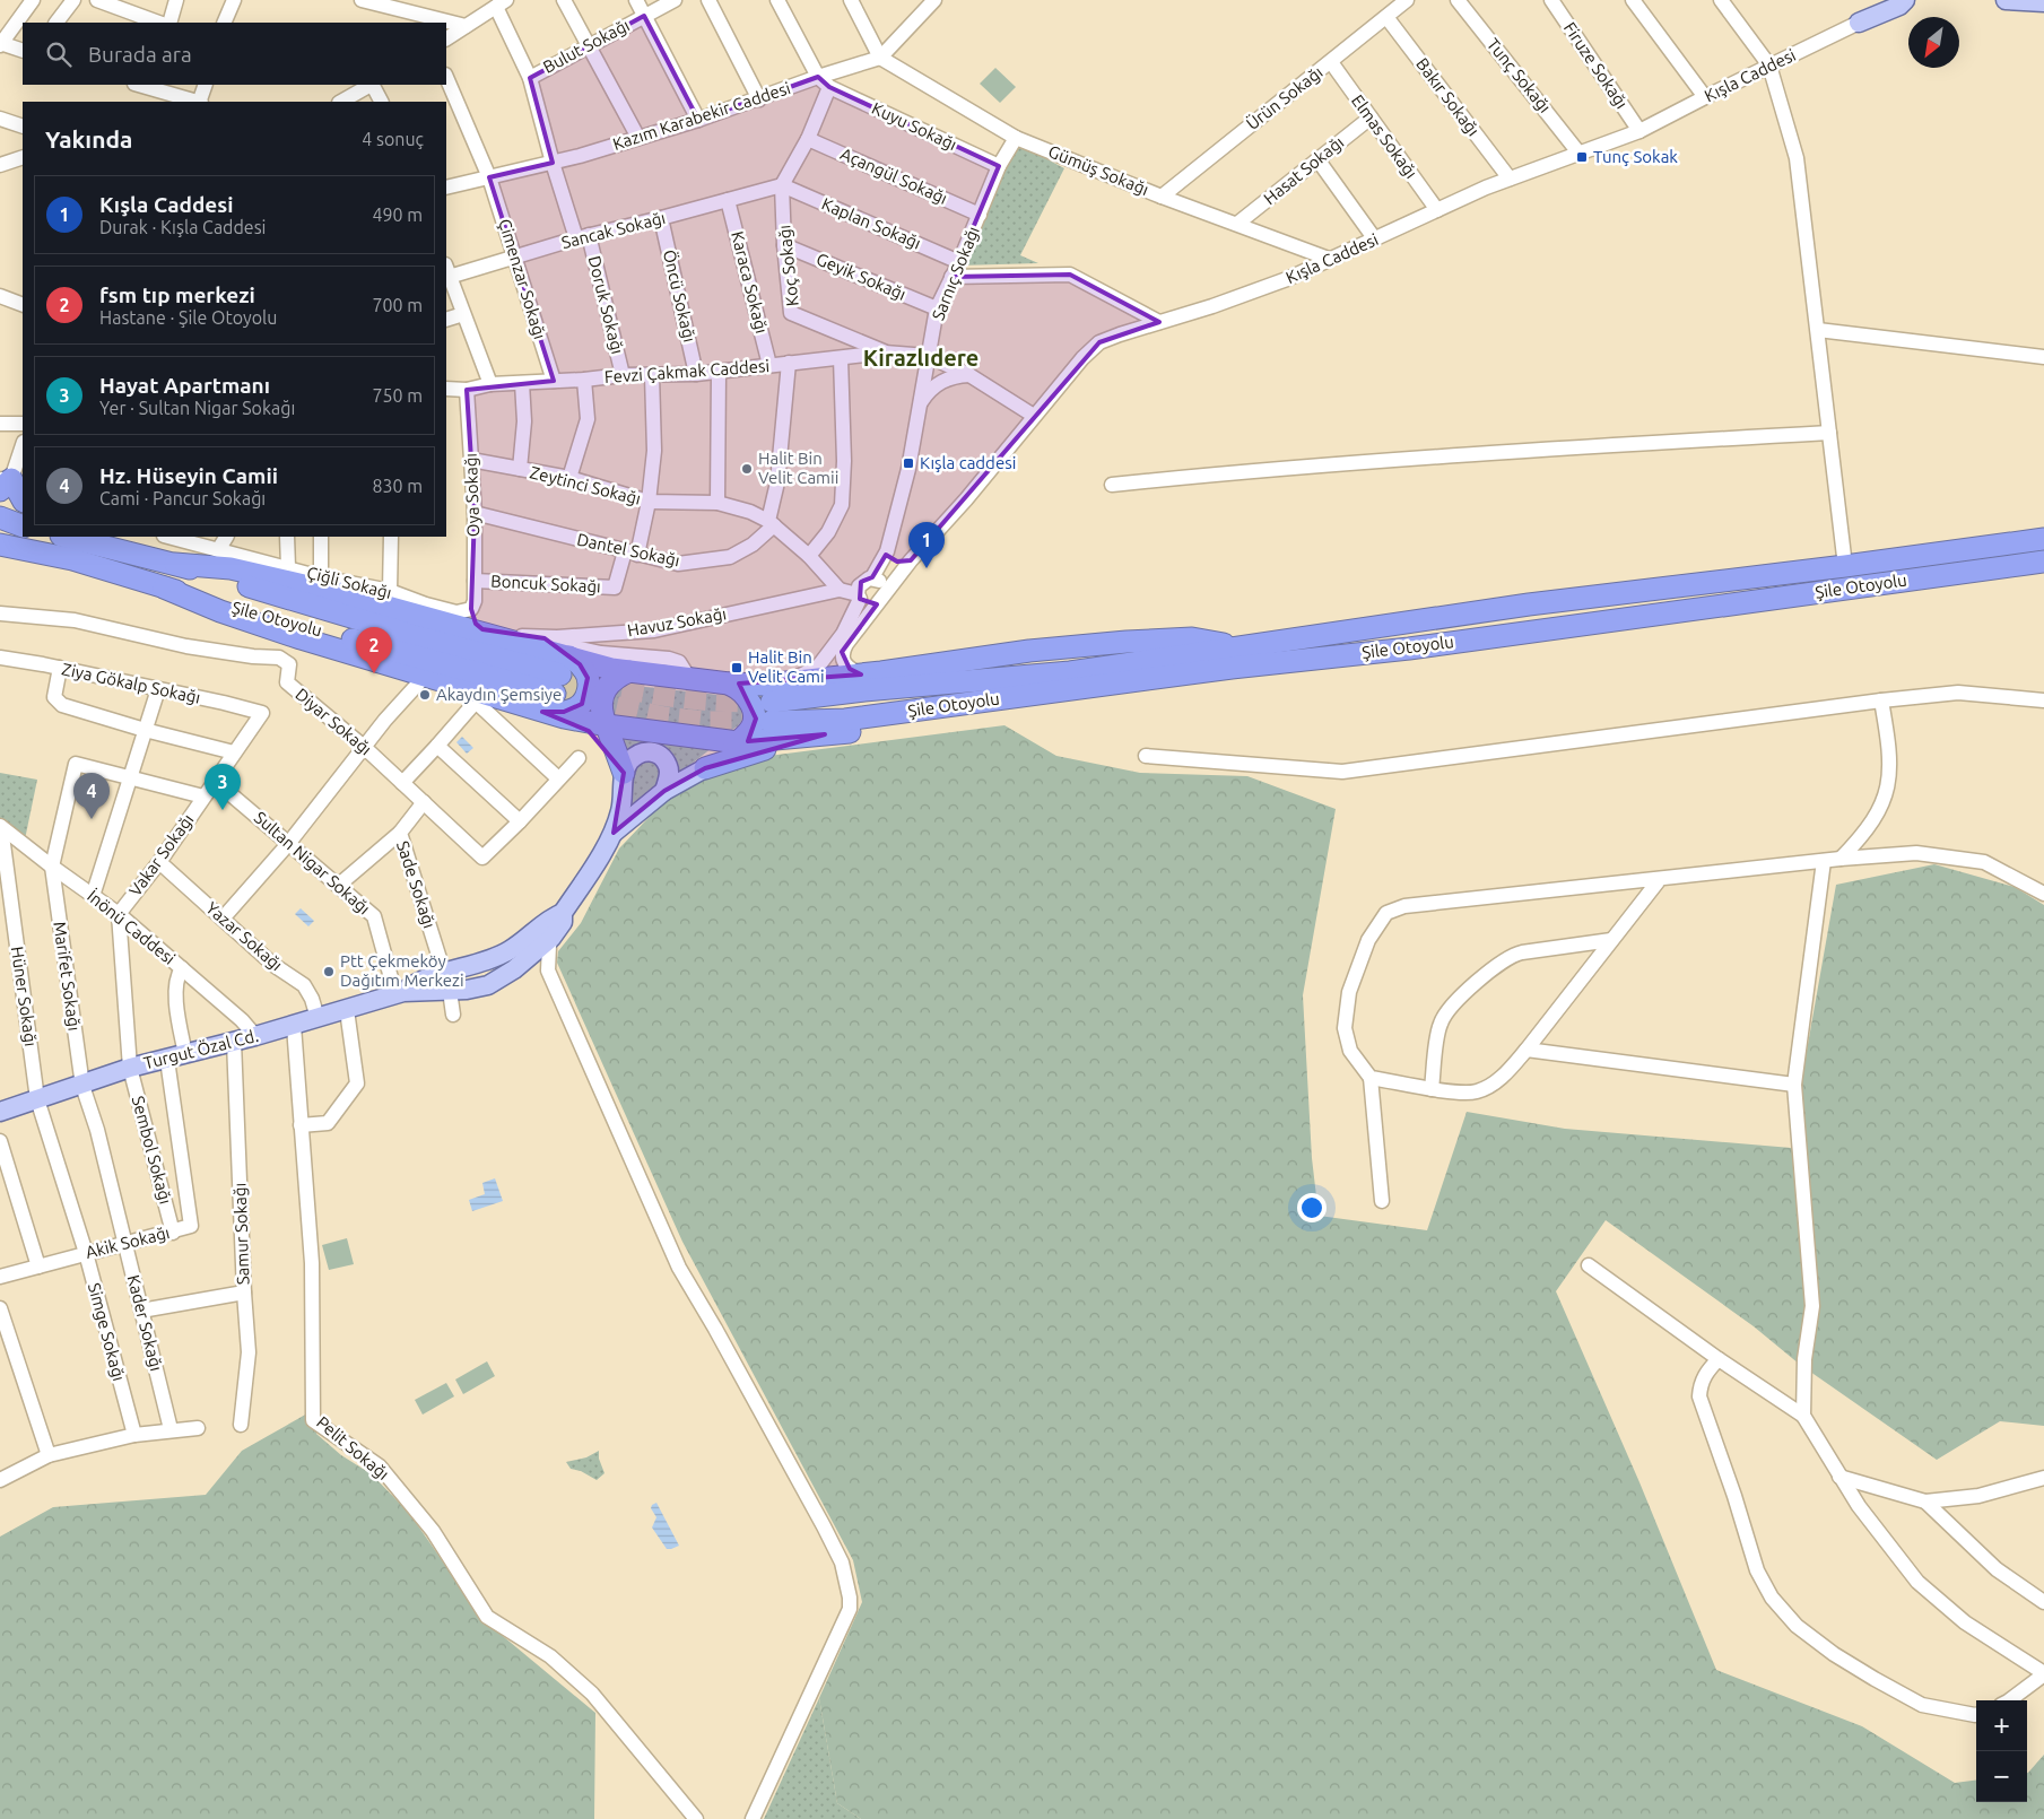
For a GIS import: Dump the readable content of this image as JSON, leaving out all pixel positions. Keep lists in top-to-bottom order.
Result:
{
  "streets": {
    "highway": ["Şile Otoyolu"],
    "main road": ["Kışla Caddesi", "Turgut Özal Cd."],
    "street": [
      "Bulut Sokağı",
      "Firuze Sokağı",
      "Tunç Sokağı",
      "Bakır Sokağı",
      "Ürün Sokağı",
      "Kazım Karabekir Caddesi",
      "Kuyu Sokağı",
      "Elmas Sokağı",
      "Gümüş Sokağı",
      "Hasat Sokağı",
      "Açangül Sokağı",
      "Kaplan Sokağı",
      "Sancak Sokağı",
      "Koç Sokağı",
      "Sarnıç Sokağı",
      "Geyik Sokağı",
      "Çimenzar Sokağı",
      "Karaca Sokağı",
      "Öncü Sokağı",
      "Doruk Sokağı",
      "Fevzi Çakmak Caddesi",
      "Zeytinci Sokağı",
      "Oya Sokağı",
      "Dantel Sokağı",
      "Çiğli Sokağı",
      "Boncuk Sokağı",
      "Havuz Sokağı",
      "Ziya Gökalp Sokağı",
      "Diyar Sokağı",
      "Vakar Sokağı",
      "Sultan Nigar Sokağı",
      "Sade Sokağı",
      "İnönü Caddesi",
      "Yazar Sokağı",
      "Marifet Sokağı",
      "Hüner Sokağı",
      "Sembol Sokağı",
      "Samur Sokağı",
      "Akik Sokağı",
      "Kader Sokağı",
      "Simge Sokağı",
      "Pelit Sokağı"
    ]
  },
  "crossings": [
    ["Bulut Sokağı", "Doruk Sokağı"],
    ["Firuze Sokağı", "Kışla Caddesi"],
    ["Tunç Sokağı", "Kışla Caddesi"],
    ["Kışla Caddesi", "Bakır Sokağı"],
    ["Kışla Caddesi", "Elmas Sokağı"],
    ["Kışla Caddesi", "Gümüş Sokağı"],
    ["Kışla Caddesi", "Sarnıç Sokağı"],
    ["Kışla Caddesi", "Havuz Sokağı"],
    ["Bakır Sokağı", "Ürün Sokağı"],
    ["Ürün Sokağı", "Elmas Sokağı"],
    ["Ürün Sokağı", "Gümüş Sokağı"],
    ["Kazım Karabekir Caddesi", "Kuyu Sokağı"],
    ["Kazım Karabekir Caddesi", "Gümüş Sokağı"],
    ["Kazım Karabekir Caddesi", "Çimenzar Sokağı"],
    ["Kazım Karabekir Caddesi", "Doruk Sokağı"],
    ["Kuyu Sokağı", "Sarnıç Sokağı"],
    ["Elmas Sokağı", "Hasat Sokağı"],
    ["Gümüş Sokağı", "Hasat Sokağı"],
    ["Gümüş Sokağı", "Sarnıç Sokağı"],
    ["Açangül Sokağı", "Sarnıç Sokağı"],
    ["Kaplan Sokağı", "Sancak Sokağı"],
    ["Kaplan Sokağı", "Koç Sokağı"],
    ["Kaplan Sokağı", "Sarnıç Sokağı"],
    ["Sancak Sokağı", "Koç Sokağı"],
    ["Sancak Sokağı", "Çimenzar Sokağı"],
    ["Sancak Sokağı", "Karaca Sokağı"],
    ["Sancak Sokağı", "Öncü Sokağı"],
    ["Sancak Sokağı", "Doruk Sokağı"],
    ["Koç Sokağı", "Geyik Sokağı"],
    ["Koç Sokağı", "Fevzi Çakmak Caddesi"],
    ["Sarnıç Sokağı", "Geyik Sokağı"],
    ["Sarnıç Sokağı", "Fevzi Çakmak Caddesi"],
    ["Sarnıç Sokağı", "Havuz Sokağı"],
    ["Çimenzar Sokağı", "Fevzi Çakmak Caddesi"],
    ["Karaca Sokağı", "Fevzi Çakmak Caddesi"],
    ["Öncü Sokağı", "Fevzi Çakmak Caddesi"],
    ["Doruk Sokağı", "Fevzi Çakmak Caddesi"],
    ["Fevzi Çakmak Caddesi", "Oya Sokağı"],
    ["Zeytinci Sokağı", "Oya Sokağı"],
    ["Zeytinci Sokağı", "Dantel Sokağı"],
    ["Zeytinci Sokağı", "Havuz Sokağı"],
    ["Oya Sokağı", "Dantel Sokağı"],
    ["Oya Sokağı", "Çiğli Sokağı"],
    ["Oya Sokağı", "Boncuk Sokağı"],
    ["Oya Sokağı", "Havuz Sokağı"],
    ["Dantel Sokağı", "Boncuk Sokağı"],
    ["Çiğli Sokağı", "Havuz Sokağı"],
    ["Ziya Gökalp Sokağı", "Vakar Sokağı"],
    ["Diyar Sokağı", "Sade Sokağı"],
    ["Vakar Sokağı", "Sultan Nigar Sokağı"],
    ["Vakar Sokağı", "İnönü Caddesi"],
    ["Vakar Sokağı", "Yazar Sokağı"],
    ["Vakar Sokağı", "Sembol Sokağı"],
    ["Sultan Nigar Sokağı", "Turgut Özal Cd."],
    ["Sade Sokağı", "Turgut Özal Cd."],
    ["İnönü Caddesi", "Marifet Sokağı"],
    ["İnönü Caddesi", "Hüner Sokağı"],
    ["İnönü Caddesi", "Turgut Özal Cd."],
    ["İnönü Caddesi", "Sembol Sokağı"],
    ["Yazar Sokağı", "Turgut Özal Cd."],
    ["Marifet Sokağı", "Turgut Özal Cd."],
    ["Marifet Sokağı", "Kader Sokağı"],
    ["Hüner Sokağı", "Turgut Özal Cd."],
    ["Hüner Sokağı", "Simge Sokağı"],
    ["Turgut Özal Cd.", "Sembol Sokağı"],
    ["Turgut Özal Cd.", "Samur Sokağı"],
    ["Turgut Özal Cd.", "Akik Sokağı"],
    ["Turgut Özal Cd.", "Kader Sokağı"],
    ["Turgut Özal Cd.", "Simge Sokağı"],
    ["Turgut Özal Cd.", "Pelit Sokağı"],
    ["Sembol Sokağı", "Akik Sokağı"],
    ["Akik Sokağı", "Kader Sokağı"],
    ["Akik Sokağı", "Simge Sokağı"]
  ],
  "districts": ["Kirazlıdere"],
  "places": {
    "transit": ["Tunç Sokak", "Kışla caddesi", "Halit Bin Velit Cami"],
    "other": ["Halit Bin Velit Camii", "Akaydın Şemsiye", "Ptt Çekmeköy Dağıtım Merkezi"]
  },
  "north": "bottom left",
  "page": {
    "search": "Burada ara",
    "heading": ["Yakında", "4 sonuç"],
    "list": [
      {
        "mark": "1",
        "name": "Kışla Caddesi",
        "note": "Durak · Kışla Caddesi",
        "value": "490 m"
      },
      {
        "mark": "2",
        "name": "fsm tıp merkezi",
        "note": "Hastane · Şile Otoyolu",
        "value": "700 m"
      },
      {
        "mark": "3",
        "name": "Hayat Apartmanı",
        "note": "Yer · Sultan Nigar Sokağı",
        "value": "750 m"
      },
      {
        "mark": "4",
        "name": "Hz. Hüseyin Camii",
        "note": "Cami · Pancur Sokağı",
        "value": "830 m"
      }
    ],
    "pins": [
      "1",
      "2",
      "3",
      "4"
    ],
    "map_buttons": ["+", "−"]
  }
}
